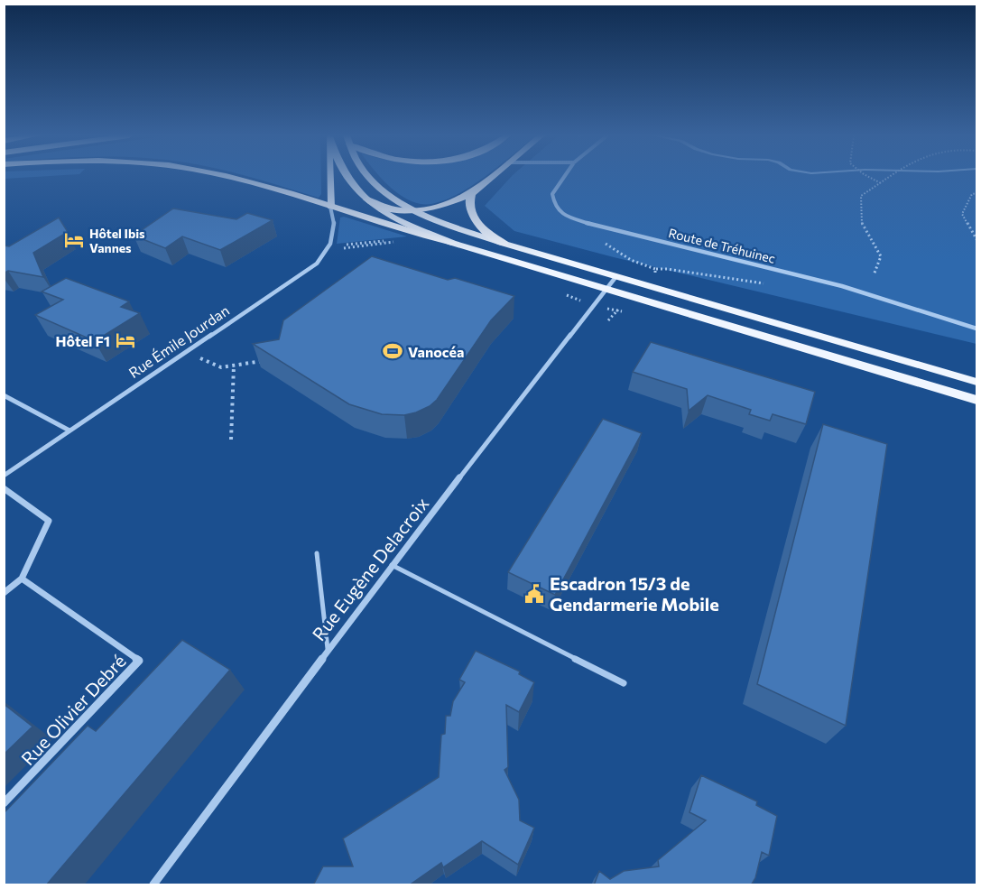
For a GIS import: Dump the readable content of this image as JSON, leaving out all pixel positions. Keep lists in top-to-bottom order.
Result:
{
  "streets": {
    "street": [
      "Route de Tréhuinec",
      "Rue Émile Jourdan",
      "Rue Eugène Delacroix",
      "Rue Olivier Debré"
    ]
  },
  "places": {
    "hotel": ["Hôtel Ibis Vannes", "Hôtel F1"],
    "sports": ["Vanocéa"],
    "public building": ["Escadron 15/3 de Gendarmerie Mobile"]
  }
}
